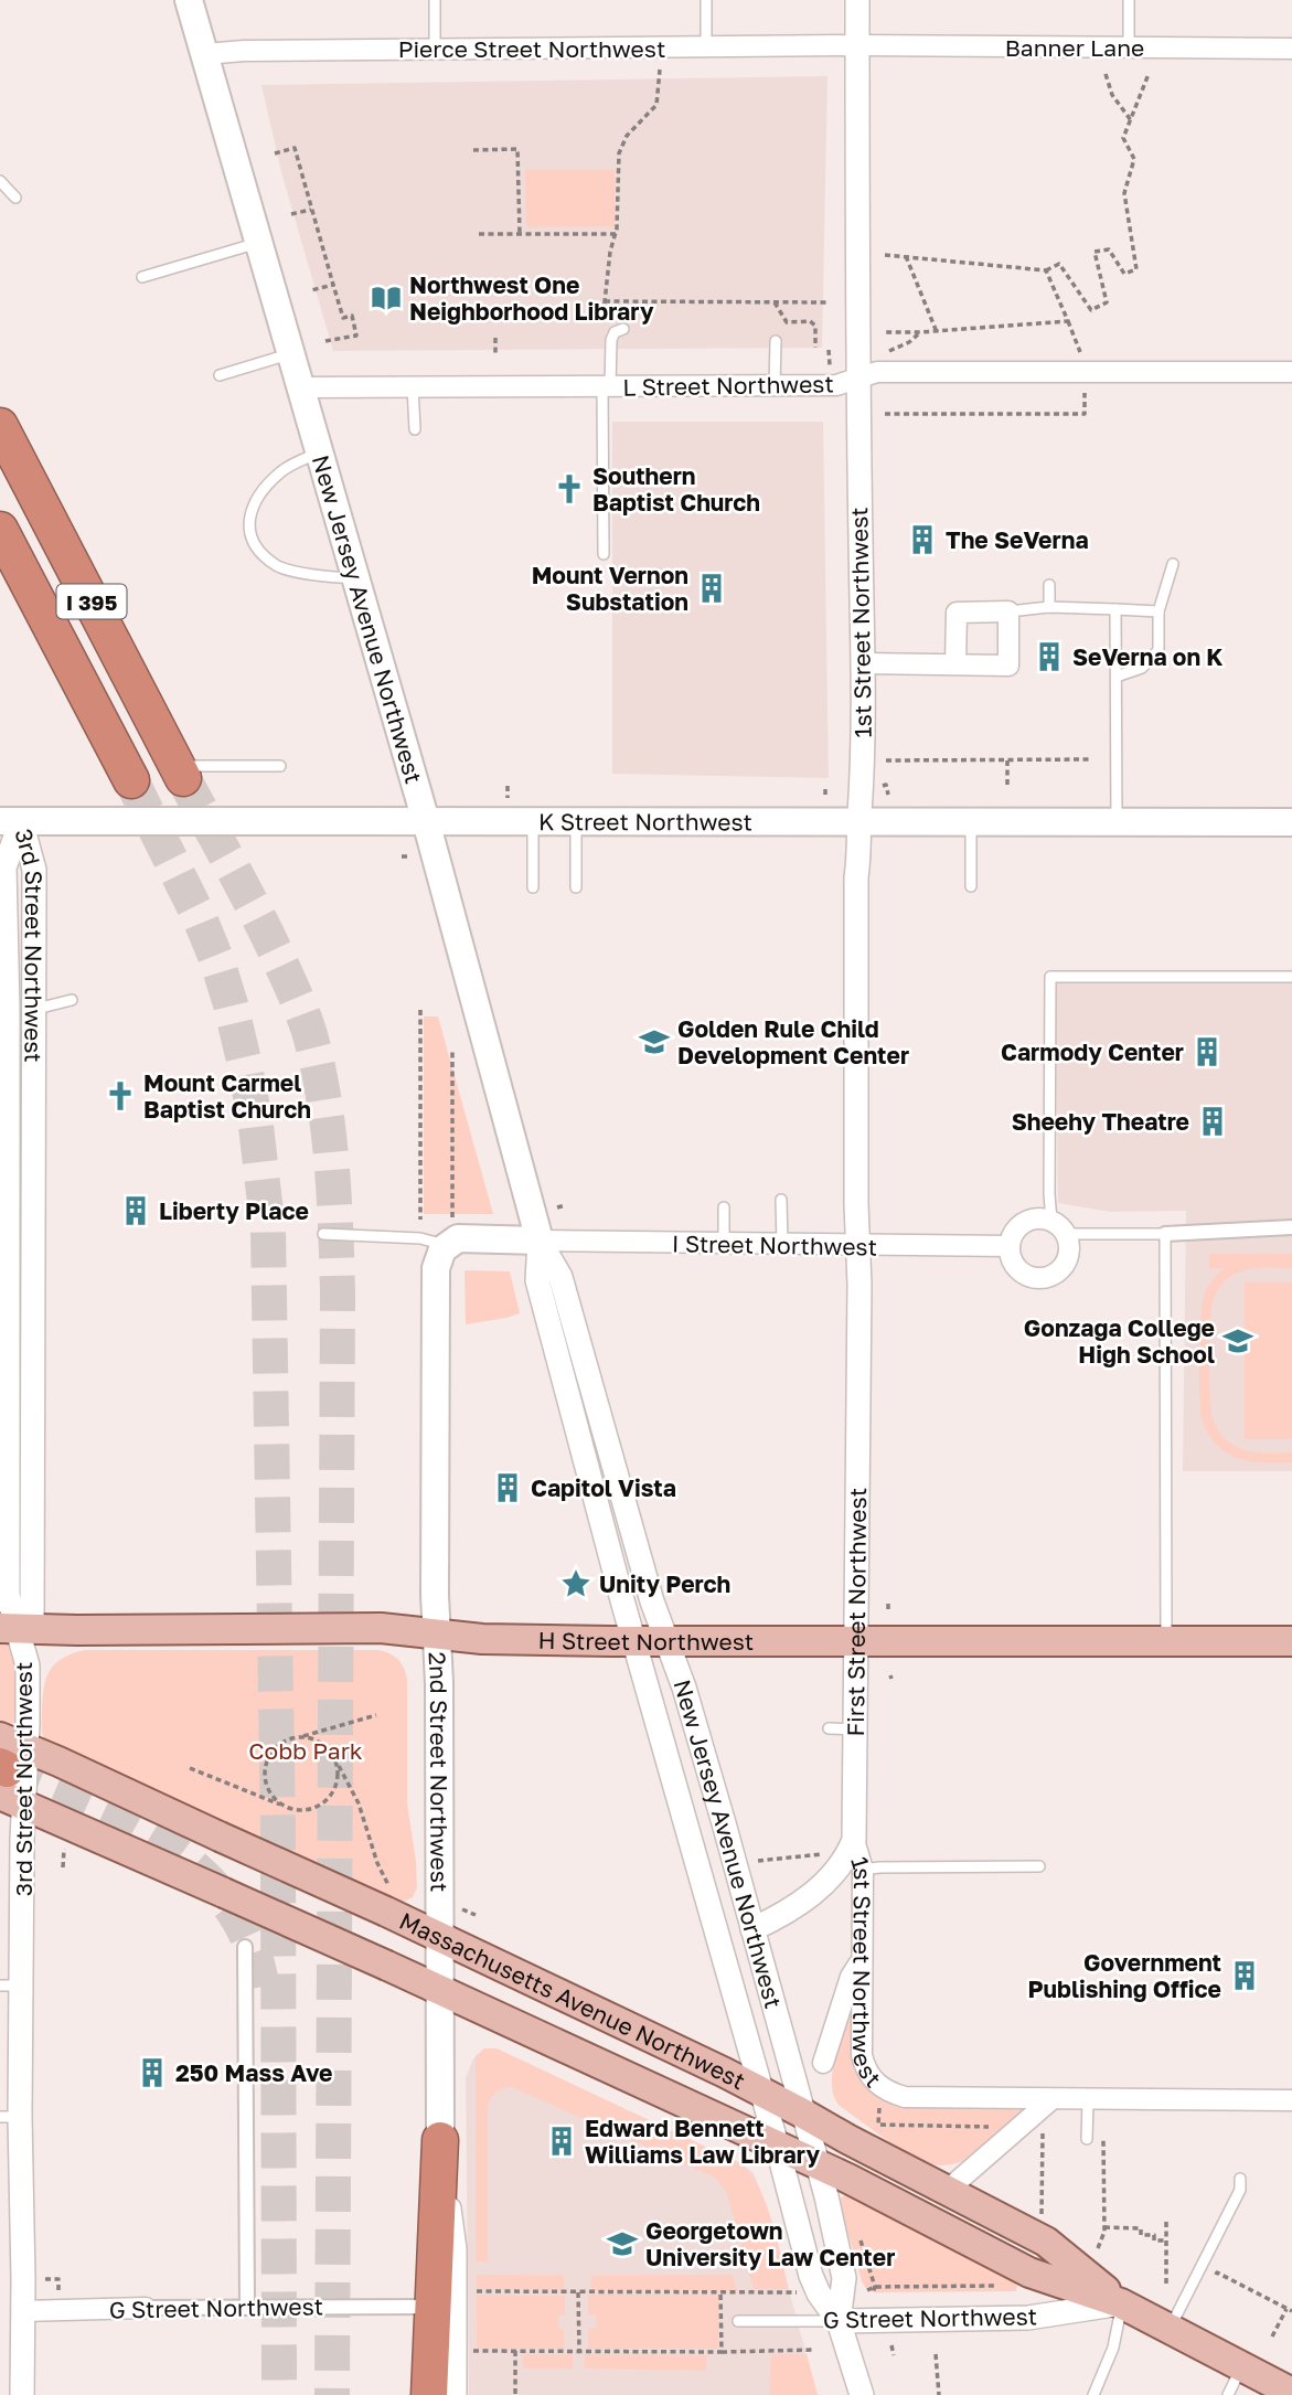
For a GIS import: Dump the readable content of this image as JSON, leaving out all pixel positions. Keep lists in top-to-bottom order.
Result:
{
  "streets": {
    "highway": ["I 395"],
    "main road": [
      "New Jersey Avenue Northwest",
      "K Street Northwest",
      "H Street Northwest",
      "2nd Street Northwest",
      "Massachusetts Avenue Northwest"
    ],
    "street": [
      "Banner Lane",
      "Pierce Street Northwest",
      "L Street Northwest",
      "1st Street Northwest",
      "3rd Street Northwest",
      "I Street Northwest",
      "First Street Northwest",
      "G Street Northwest"
    ]
  },
  "crossings": [
    ["Banner Lane", "Pierce Street Northwest"],
    ["Banner Lane", "1st Street Northwest"],
    ["Pierce Street Northwest", "New Jersey Avenue Northwest"],
    ["Pierce Street Northwest", "1st Street Northwest"],
    ["L Street Northwest", "New Jersey Avenue Northwest"],
    ["L Street Northwest", "1st Street Northwest"],
    ["New Jersey Avenue Northwest", "K Street Northwest"],
    ["New Jersey Avenue Northwest", "I Street Northwest"],
    ["New Jersey Avenue Northwest", "H Street Northwest"],
    ["New Jersey Avenue Northwest", "Massachusetts Avenue Northwest"],
    ["New Jersey Avenue Northwest", "G Street Northwest"],
    ["1st Street Northwest", "K Street Northwest"],
    ["1st Street Northwest", "I Street Northwest"],
    ["1st Street Northwest", "First Street Northwest"],
    ["K Street Northwest", "3rd Street Northwest"],
    ["3rd Street Northwest", "H Street Northwest"],
    ["3rd Street Northwest", "Massachusetts Avenue Northwest"],
    ["3rd Street Northwest", "G Street Northwest"],
    ["I Street Northwest", "First Street Northwest"],
    ["First Street Northwest", "H Street Northwest"],
    ["H Street Northwest", "2nd Street Northwest"],
    ["2nd Street Northwest", "Massachusetts Avenue Northwest"],
    ["Massachusetts Avenue Northwest", "G Street Northwest"]
  ],
  "parks": ["Cobb Park"],
  "places": {
    "library": ["Northwest One Neighborhood Library"],
    "church": ["Southern Baptist Church", "Mount Carmel Baptist Church"],
    "building": [
      "The SeVerna",
      "Mount Vernon Substation",
      "SeVerna on K",
      "Carmody Center",
      "Sheehy Theatre",
      "Liberty Place",
      "Capitol Vista",
      "Government Publishing Office",
      "250 Mass Ave",
      "Edward Bennett Williams Law Library"
    ],
    "school or university": ["Golden Rule Child Development Center", "Gonzaga College High School", "Georgetown University Law Center"],
    "place": ["Unity Perch"]
  }
}
